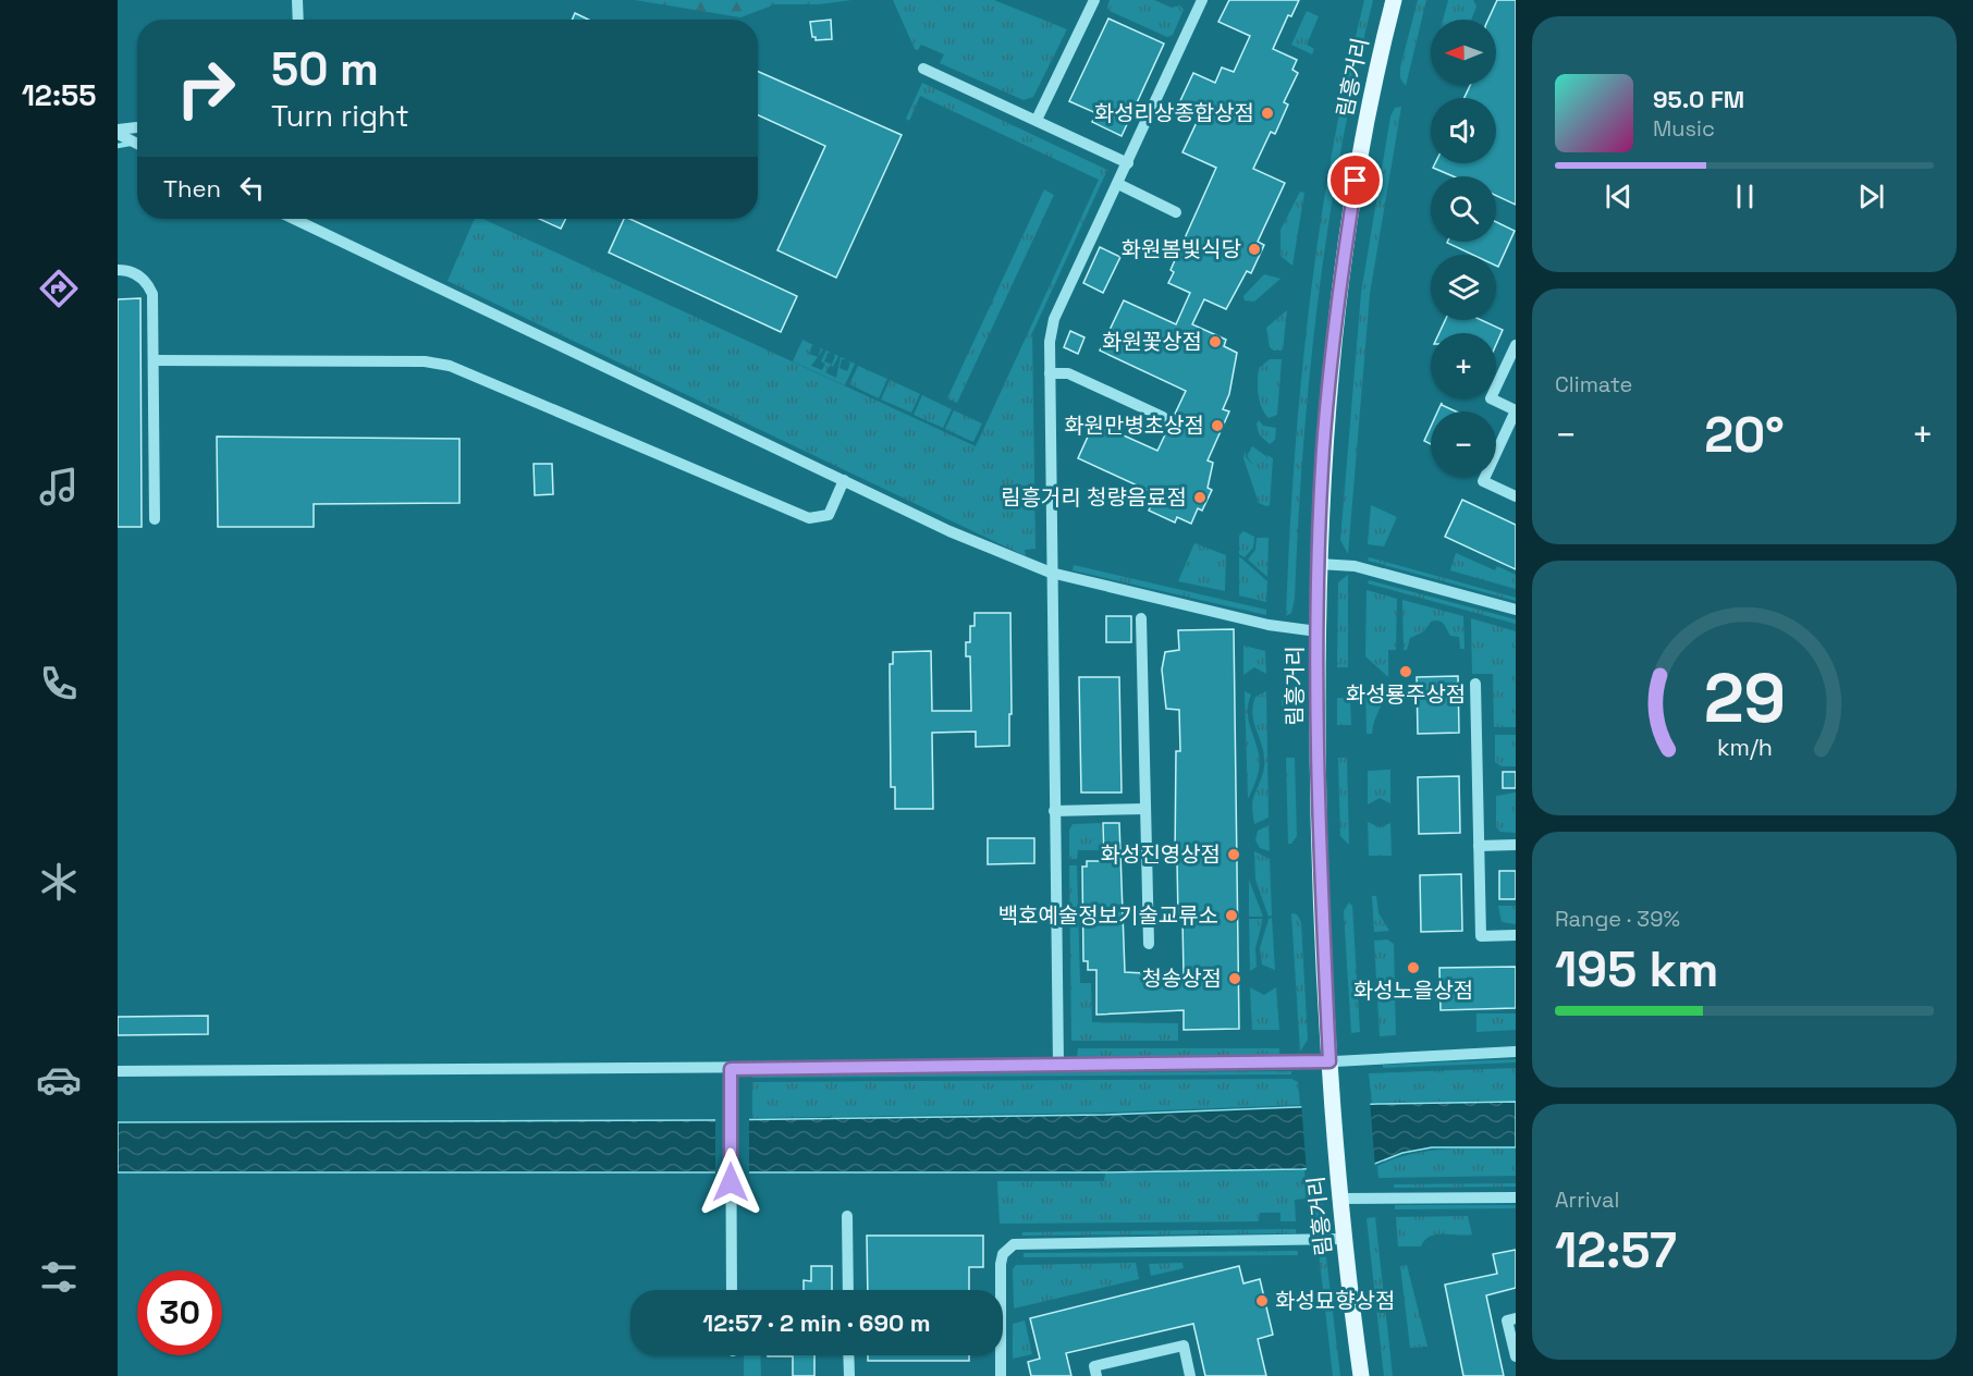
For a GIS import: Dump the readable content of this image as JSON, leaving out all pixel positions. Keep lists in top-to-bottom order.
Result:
{
  "streets": {
    "main road": ["림흥거리"]
  },
  "places": [
    "화성리상종합상점",
    "화원봄빛식당",
    "화원꽃상점",
    "화원만병초상점",
    "림흥거리 청량음료점",
    "화성룡주상점",
    "화성진영상점",
    "백호예술정보기술교류소",
    "화성노을상점",
    "청송상점",
    "화성묘향상점"
  ],
  "north": "left",
  "page": {
    "tabs": "12:55",
    "map_buttons": ["+", "−"],
    "turn": ["50 m", "Turn right"],
    "song": ["95.0 FM", "Music"],
    "then": "Then",
    "tile": [
      "Climate",
      ["Range · 39%", "195 km"],
      ["Arrival", "12:57"]
    ],
    "heat": ["−", "20°", "+"],
    "limit": "30",
    "trip": "12:57 · 2 min · 690 m",
    "gauge": ["29", "km/h"]
  }
}
